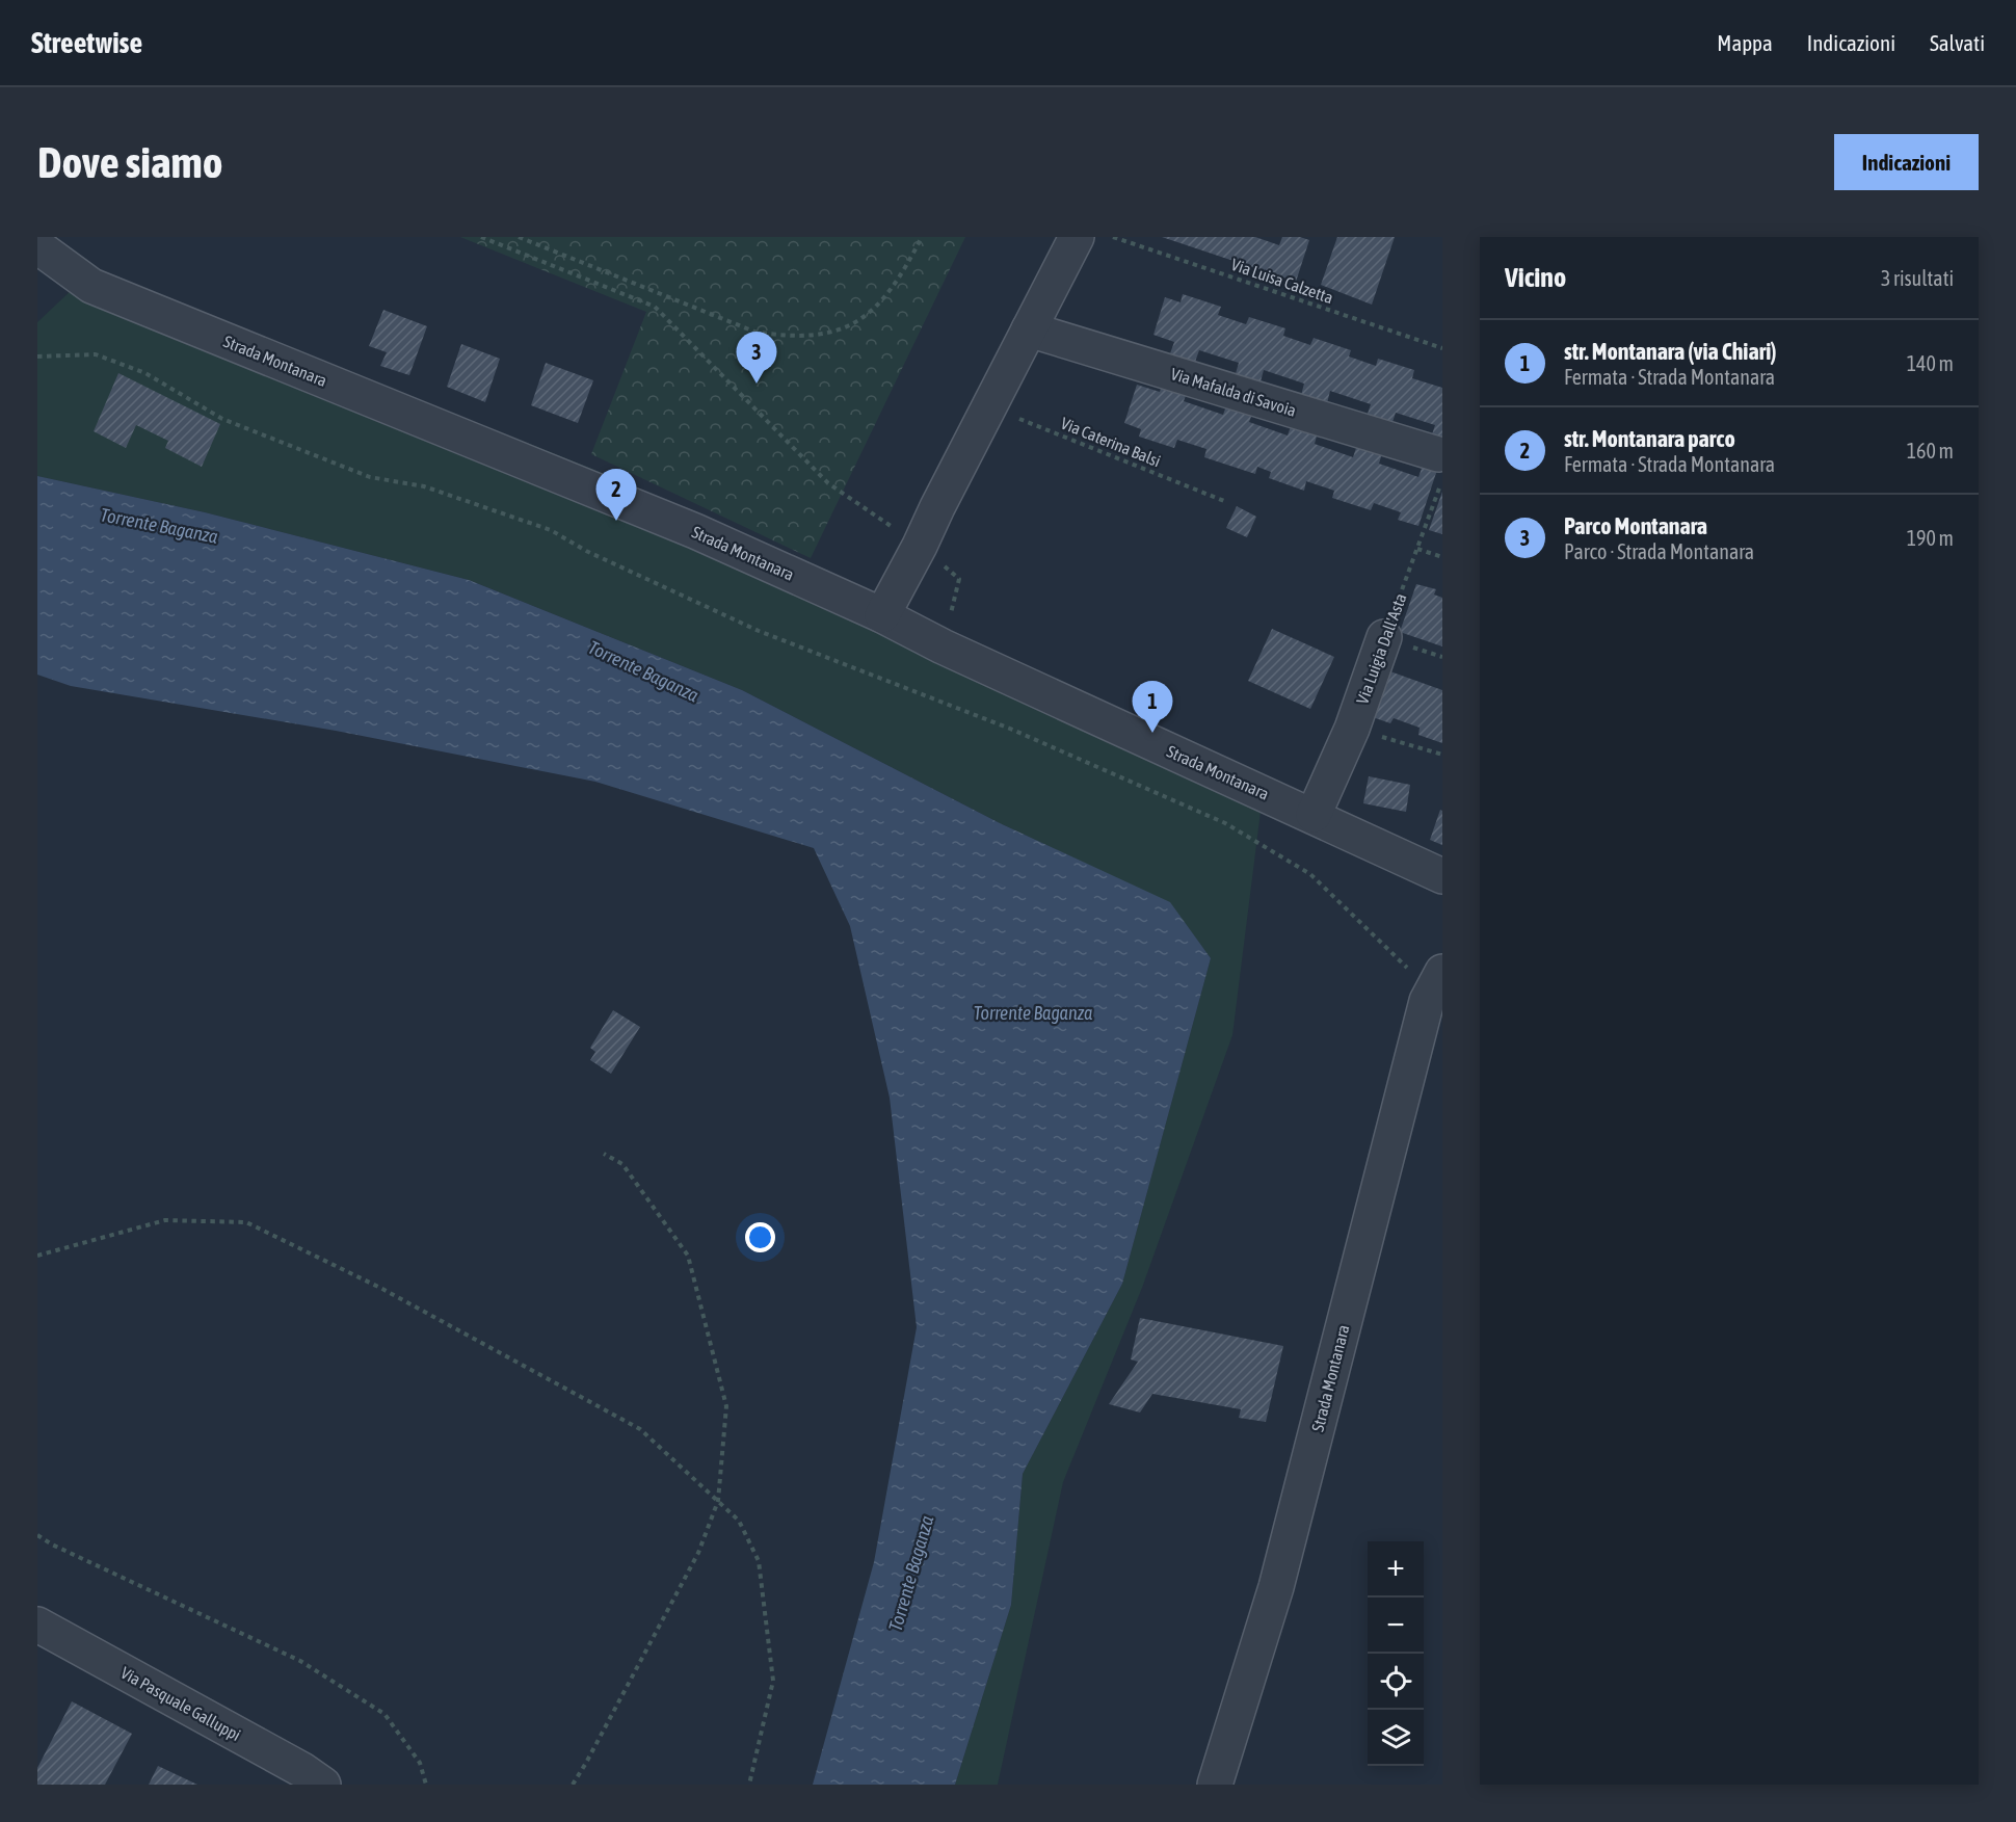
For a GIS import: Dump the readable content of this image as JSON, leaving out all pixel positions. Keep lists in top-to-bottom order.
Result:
{
  "streets": {
    "street": [
      "Strada Montanara",
      "Via Mafalda di Savoia",
      "Via Luigia Dall'Asta",
      "Via Pasquale Galluppi"
    ],
    "path": ["Via Luisa Calzetta", "Via Caterina Balsi"]
  },
  "crossings": [
    ["Strada Montanara", "Via Luigia Dall'Asta"],
    ["Via Mafalda di Savoia", "Via Luigia Dall'Asta"]
  ],
  "water": ["Torrente Baganza"],
  "page": {
    "header": "Streetwise",
    "nav": ["Mappa", "Indicazioni", "Salvati"],
    "buttons": "Indicazioni",
    "title": "Dove siamo",
    "heading": ["Vicino", "3 risultati"],
    "list": [
      {
        "mark": "1",
        "name": "str. Montanara (via Chiari)",
        "note": "Fermata · Strada Montanara",
        "value": "140 m"
      },
      {
        "mark": "2",
        "name": "str. Montanara parco",
        "note": "Fermata · Strada Montanara",
        "value": "160 m"
      },
      {
        "mark": "3",
        "name": "Parco Montanara",
        "note": "Parco · Strada Montanara",
        "value": "190 m"
      }
    ],
    "pins": ["3", "2", "1"],
    "map_buttons": ["+", "−"]
  }
}
